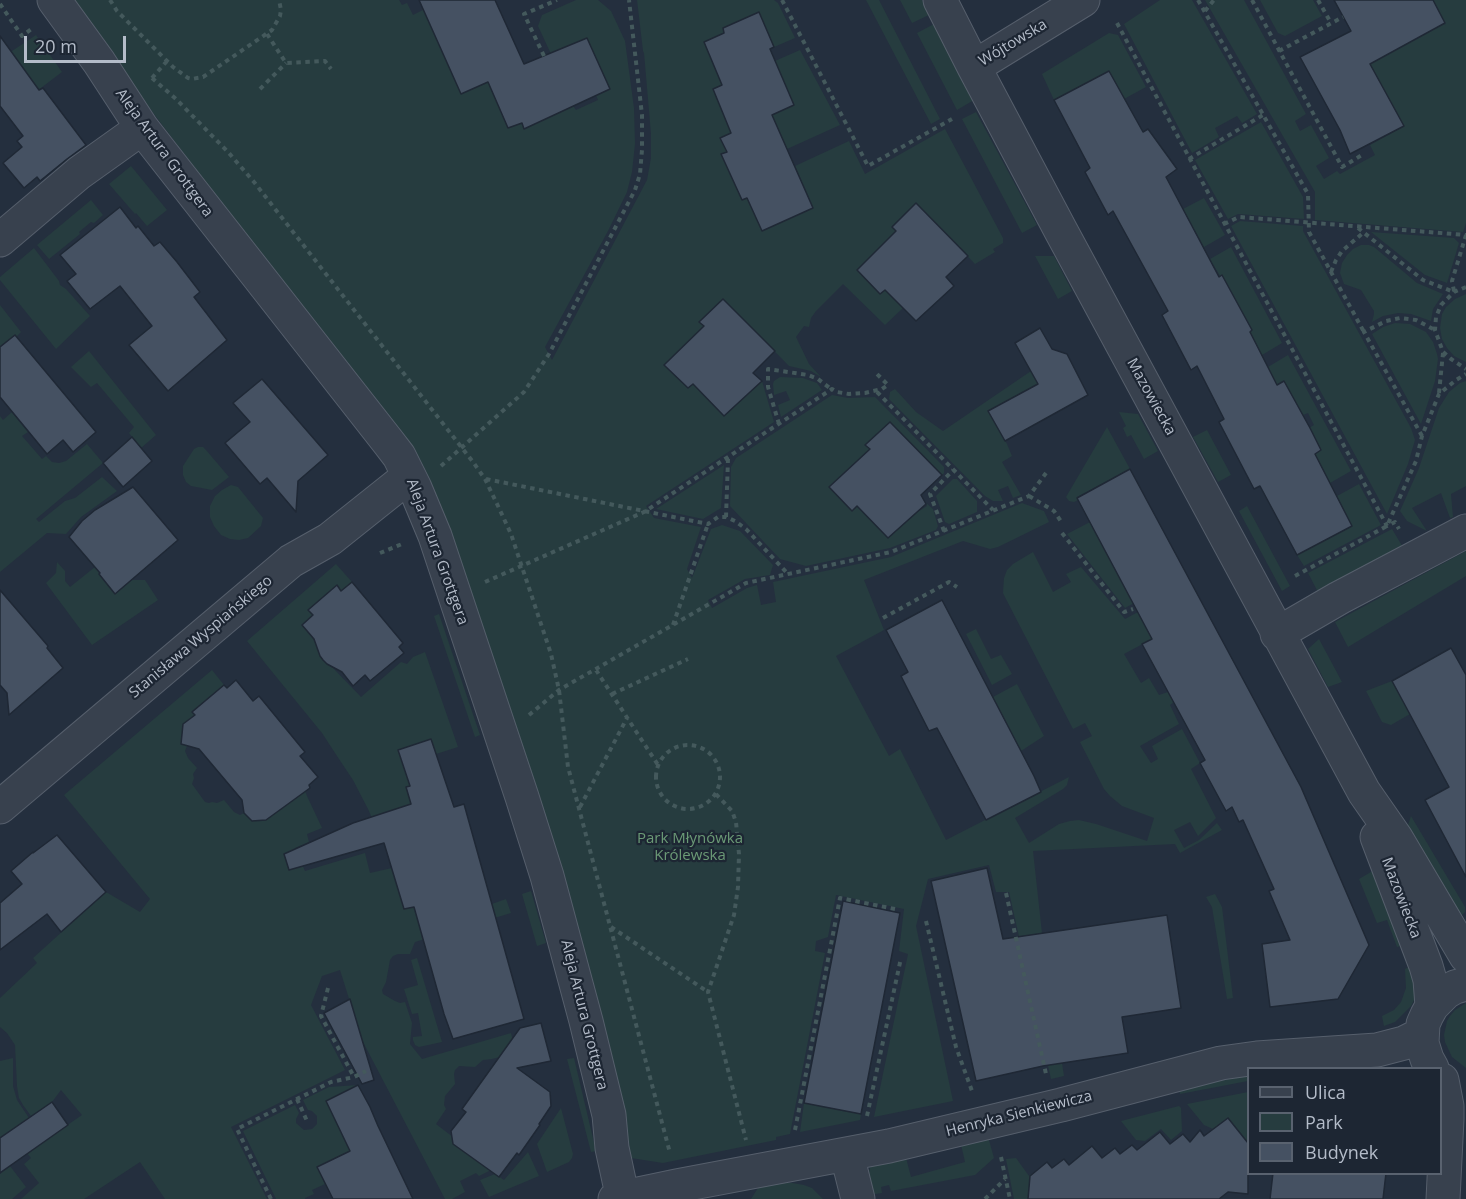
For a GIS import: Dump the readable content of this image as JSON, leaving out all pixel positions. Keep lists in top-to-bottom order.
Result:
{
  "streets": {
    "street": [
      "Wójtowska",
      "Aleja Artura Grottgera",
      "Mazowiecka",
      "Stanisława Wyspiańskiego",
      "Henryka Sienkiewicza"
    ]
  },
  "crossings": [
    ["Wójtowska", "Mazowiecka"],
    ["Aleja Artura Grottgera", "Stanisława Wyspiańskiego"],
    ["Aleja Artura Grottgera", "Henryka Sienkiewicza"],
    ["Mazowiecka", "Henryka Sienkiewicza"]
  ],
  "parks": ["Park Młynówka Królewska"],
  "legend": ["Ulica", "Park", "Budynek"],
  "scale_bar": "20 m"
}
